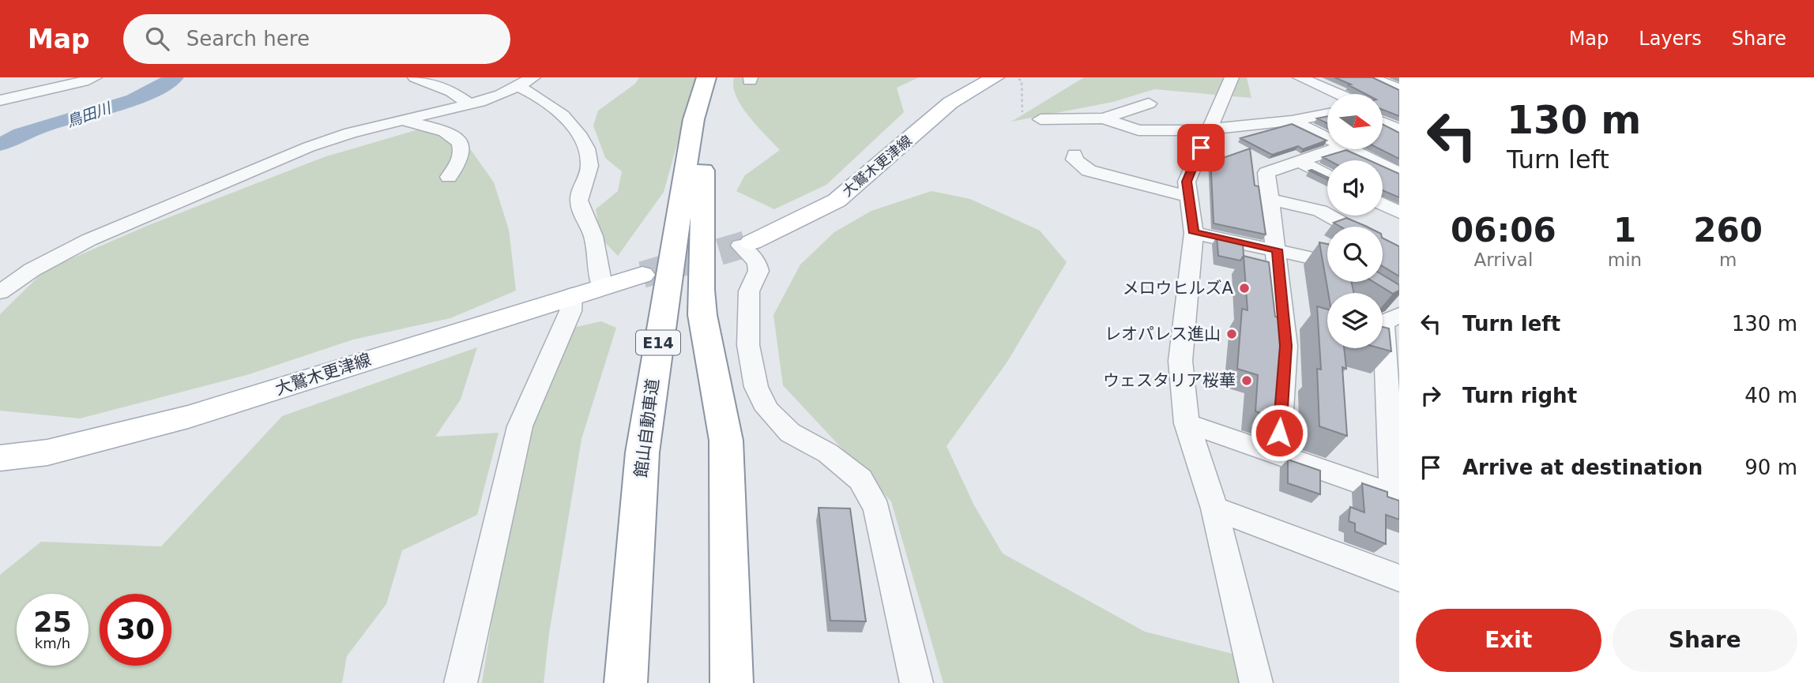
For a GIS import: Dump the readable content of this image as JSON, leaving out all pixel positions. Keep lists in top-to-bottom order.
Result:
{
  "streets": {
    "highway": ["E14", "館山自動車道"],
    "main road": ["大鷲木更津線"]
  },
  "water": ["鳥田川"],
  "places": ["メロウヒルズA", "レオパレス進山", "ウェスタリア桜華"],
  "north": "right",
  "page": {
    "header": "Map",
    "search": "Search here",
    "nav": ["Map", "Layers", "Share"],
    "turn": ["130 m", "Turn left"],
    "eta": [
      "06:06",
      "Arrival",
      "1",
      "min",
      "260",
      "m"
    ],
    "list": [
      {
        "name": "Turn left",
        "value": "130 m"
      },
      {
        "name": "Turn right",
        "value": "40 m"
      },
      {
        "name": "Arrive at destination",
        "value": "90 m"
      }
    ],
    "speed": "25 km/h",
    "limit": "30",
    "buttons": ["Exit", "Share"]
  }
}
